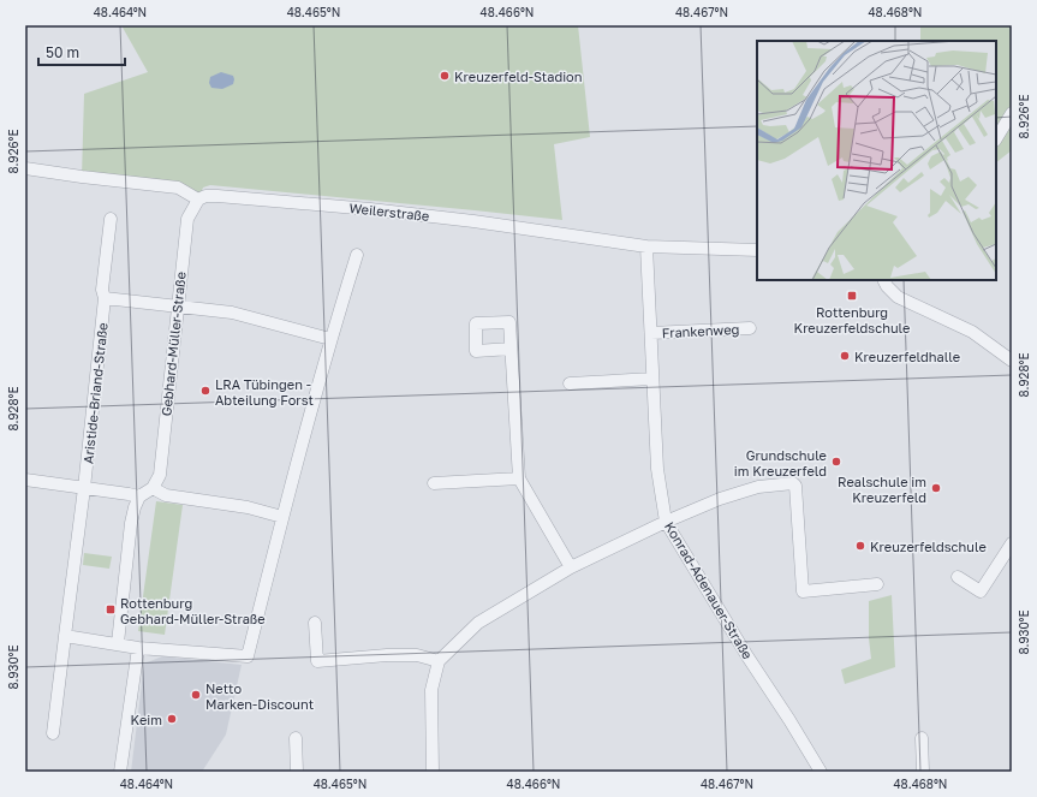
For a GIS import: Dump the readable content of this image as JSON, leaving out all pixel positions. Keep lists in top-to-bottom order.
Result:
{
  "streets": {
    "street": [
      "Weilerstraße",
      "Frankenweg",
      "Gebhard-Müller-Straße",
      "Aristide-Briand-Straße",
      "Konrad-Adenauer-Straße"
    ]
  },
  "crossings": [
    ["Weilerstraße", "Gebhard-Müller-Straße"],
    ["Weilerstraße", "Konrad-Adenauer-Straße"],
    ["Frankenweg", "Konrad-Adenauer-Straße"]
  ],
  "places": {
    "other": [
      "Kreuzerfeld-Stadion",
      "Kreuzerfeldhalle",
      "LRA Tübingen - Abteilung Forst",
      "Grundschule im Kreuzerfeld",
      "Realschule im Kreuzerfeld",
      "Kreuzerfeldschule",
      "Netto Marken-Discount",
      "Keim"
    ],
    "transit": ["Rottenburg Kreuzerfeldschule", "Rottenburg Gebhard-Müller-Straße"]
  },
  "scale_bar": "50 m",
  "coordinates": [
    "48.464°N",
    "48.465°N",
    "48.466°N",
    "48.467°N",
    "48.468°N",
    "8.926°E",
    "8.928°E",
    "8.930°E"
  ]
}
